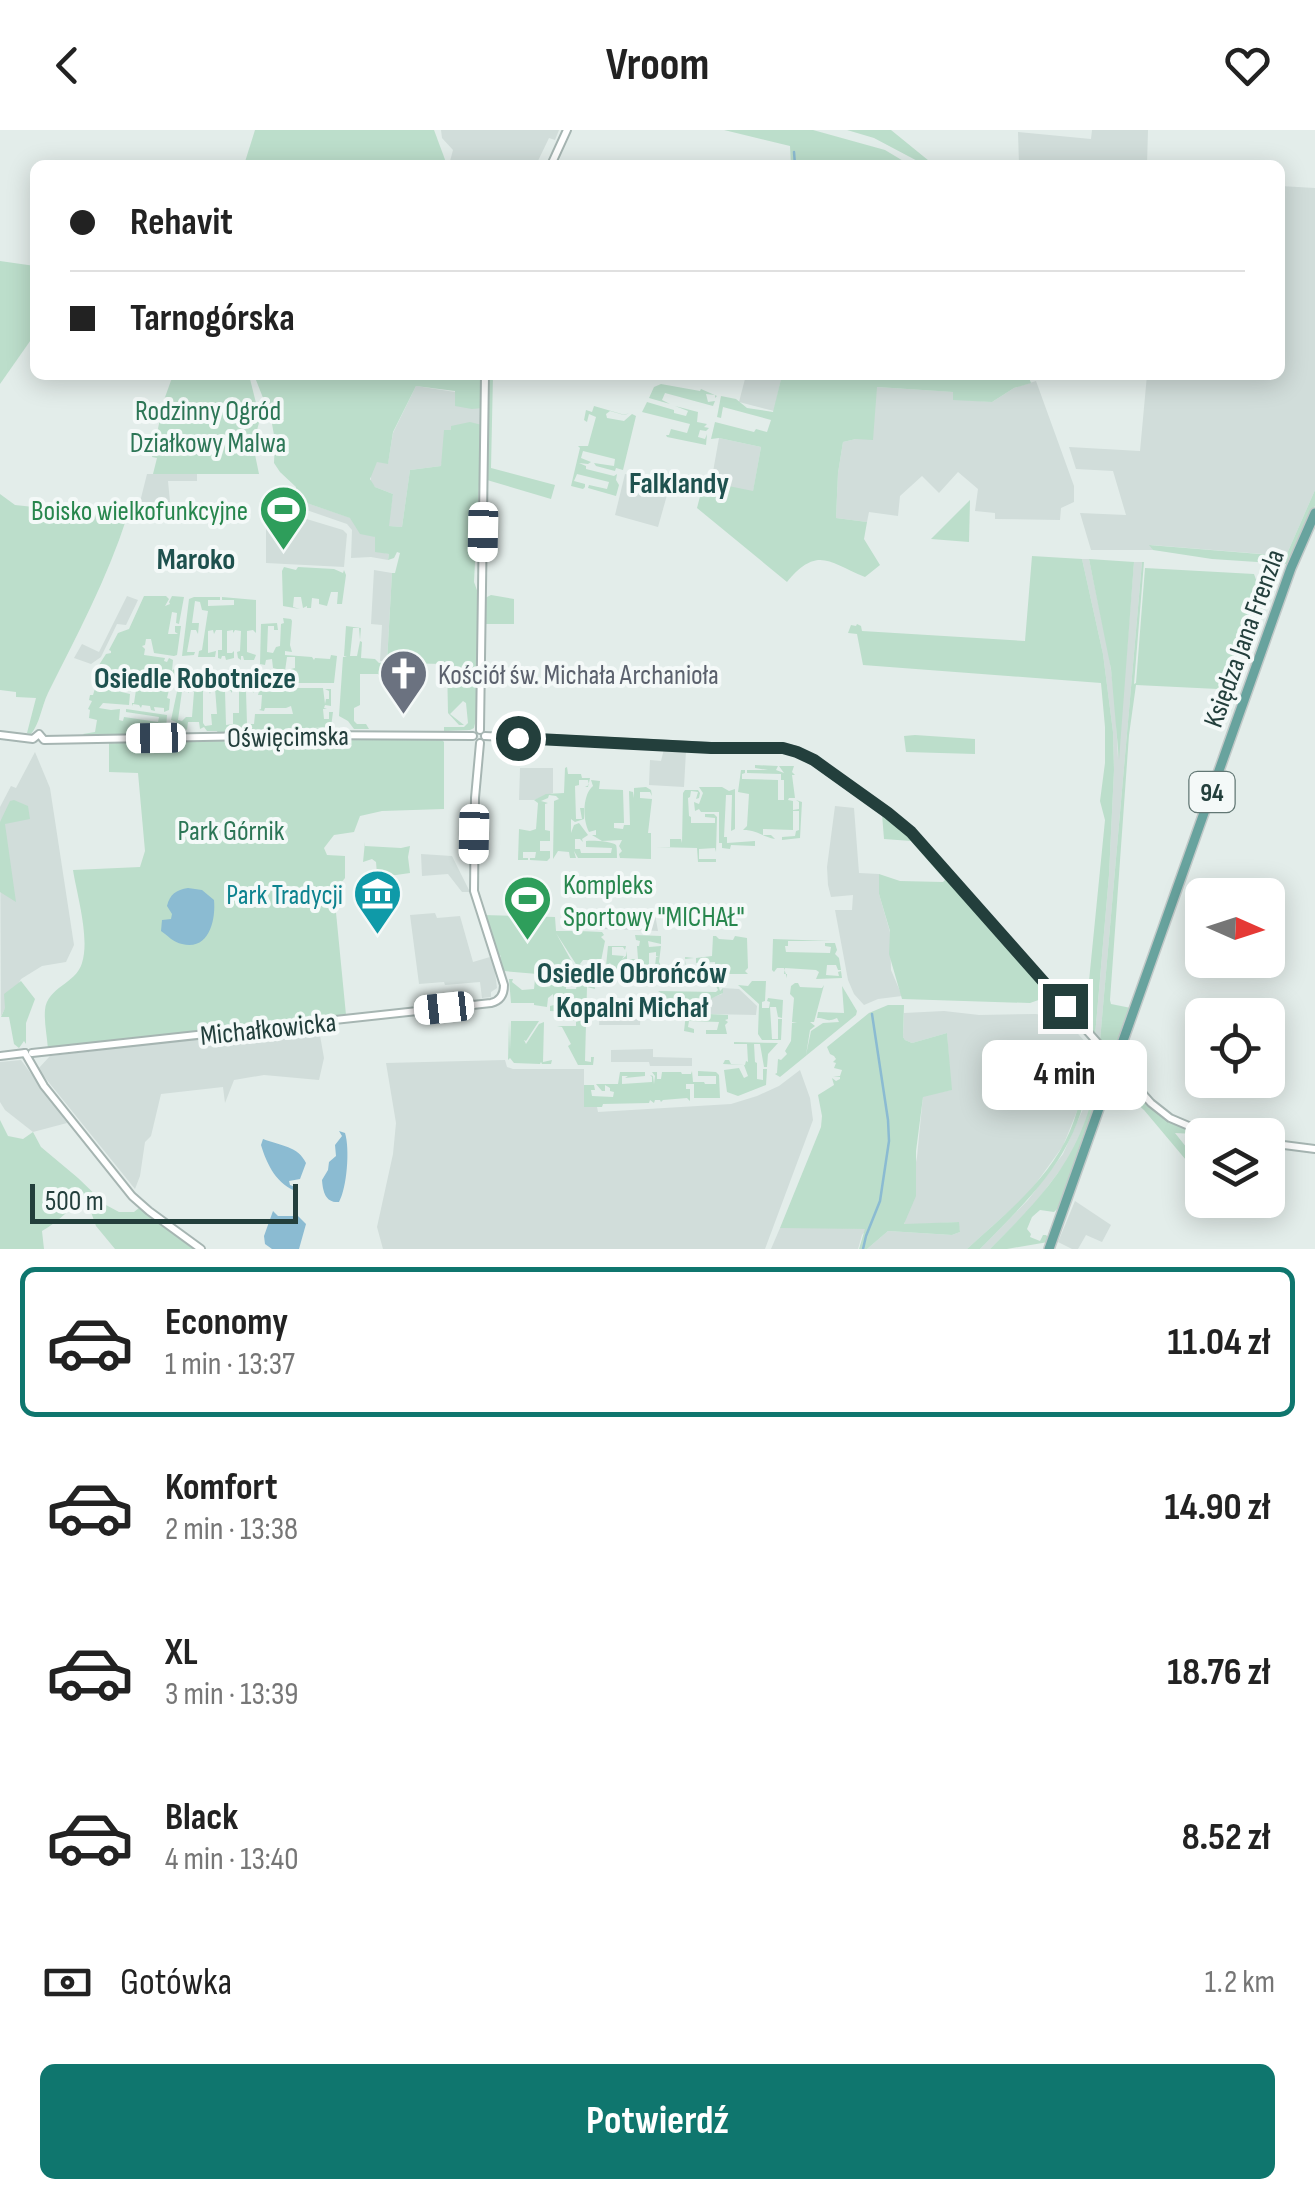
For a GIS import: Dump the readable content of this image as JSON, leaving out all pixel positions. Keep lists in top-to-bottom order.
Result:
{
  "streets": {
    "main road": ["Księdza Jana Frenzla", "94"],
    "street": ["Oświęcimska", "Michałkowicka"]
  },
  "crossings": [
    ["Księdza Jana Frenzla", "94"],
    ["Oświęcimska", "Michałkowicka"]
  ],
  "districts": [
    "Falklandy",
    "Maroko",
    "Osiedle Robotnicze",
    "Osiedle Obrońców Kopalni Michał"
  ],
  "parks": ["Rodzinny Ogród Działkowy Malwa", "Park Górnik"],
  "places": {
    "sports": ["Boisko wielkofunkcyjne", "Kompleks Sportowy \"MICHAŁ\""],
    "church": ["Kościół św. Michała Archanioła"],
    "museum": ["Park Tradycji"]
  },
  "scale_bar": "500 m",
  "north": "right",
  "page": {
    "header": "Vroom",
    "banner": ["Rehavit", "Tarnogórska"],
    "bubble": "4 min",
    "scale": "500 m",
    "list": [
      {
        "name": "Economy",
        "note": "1 min · 13:37",
        "value": "11.04 zł"
      },
      {
        "name": "Komfort",
        "note": "2 min · 13:38",
        "value": "14.90 zł"
      },
      {
        "name": "XL",
        "note": "3 min · 13:39",
        "value": "18.76 zł"
      },
      {
        "name": "Black",
        "note": "4 min · 13:40",
        "value": "8.52 zł"
      }
    ],
    "pay": ["Gotówka", "1.2 km"],
    "buttons": "Potwierdź"
  }
}
